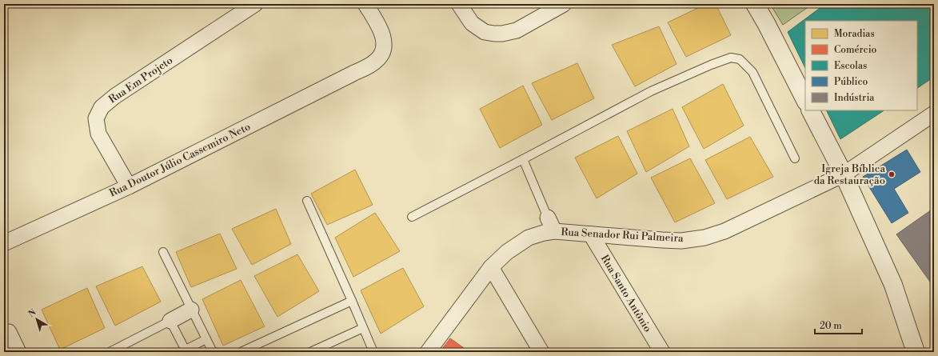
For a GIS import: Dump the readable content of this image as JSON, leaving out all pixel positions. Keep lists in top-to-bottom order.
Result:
{
  "streets": {
    "street": [
      "Rua Em Projeto",
      "Rua Doutor Júlio Cassemiro Neto",
      "Rua Senador Rui Palmeira",
      "Rua Santo Antônio"
    ]
  },
  "crossings": [
    ["Rua Em Projeto", "Rua Doutor Júlio Cassemiro Neto"],
    ["Rua Senador Rui Palmeira", "Rua Santo Antônio"]
  ],
  "places": ["Igreja Bíblica da Restauração"],
  "legend": [
    "Moradias",
    "Comércio",
    "Escolas",
    "Público",
    "Indústria"
  ],
  "scale_bar": "20 m",
  "north": "top left"
}
